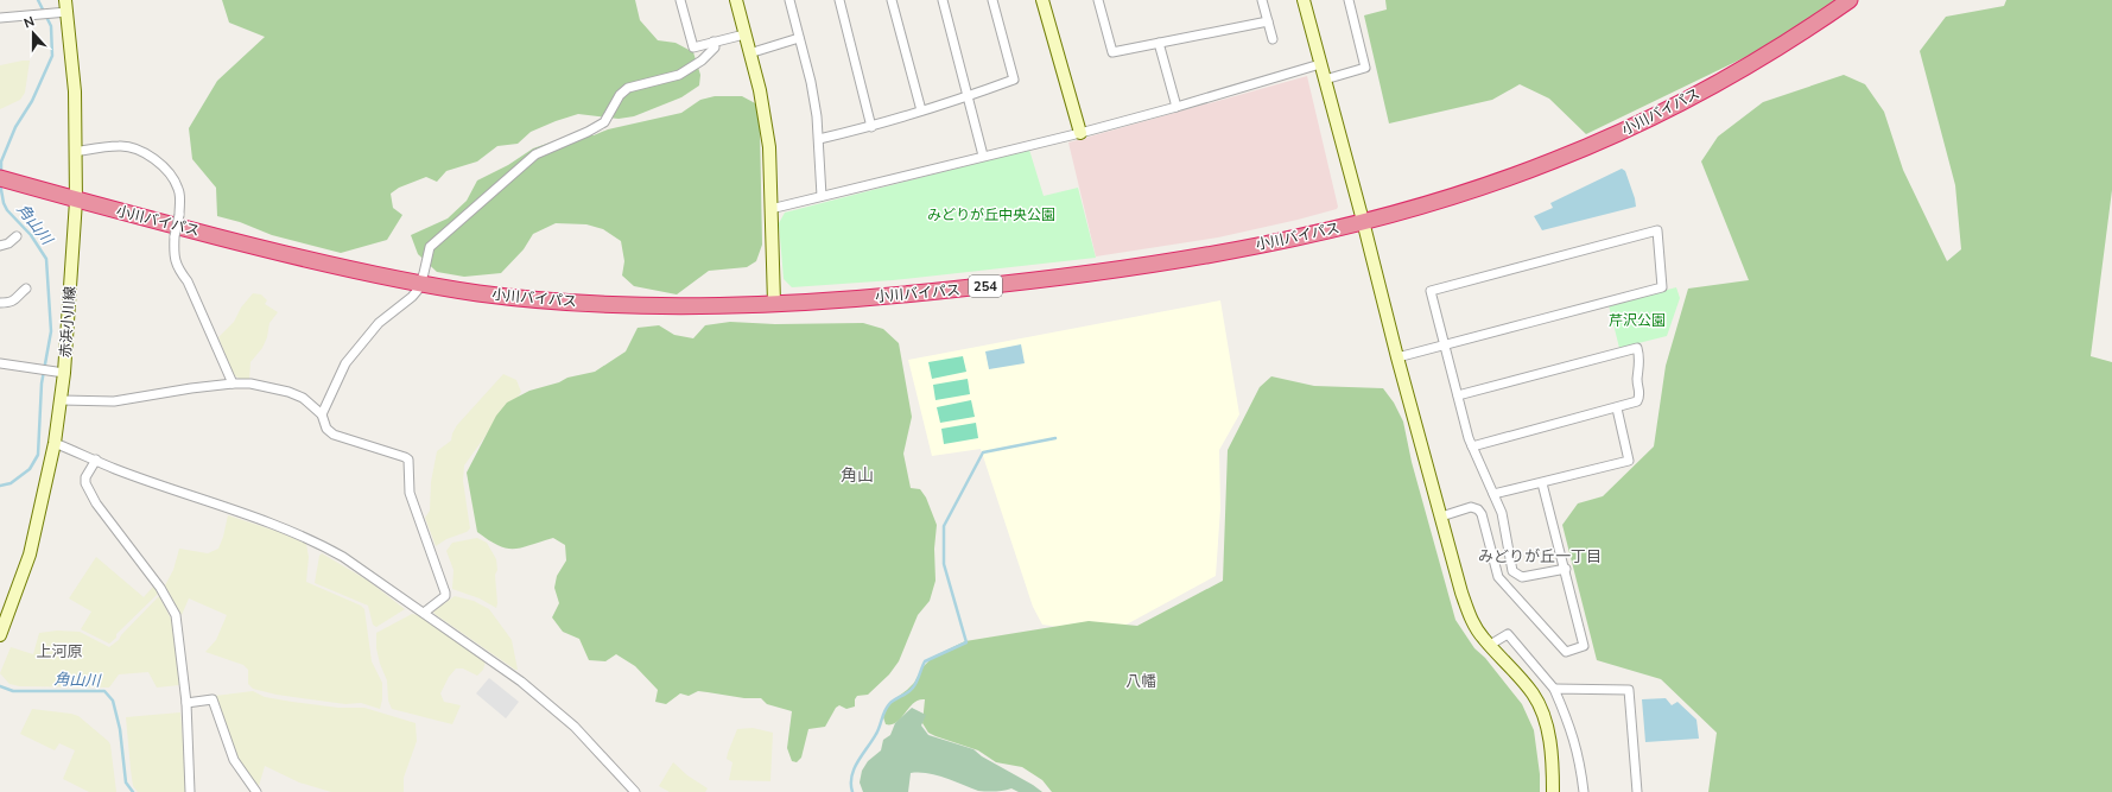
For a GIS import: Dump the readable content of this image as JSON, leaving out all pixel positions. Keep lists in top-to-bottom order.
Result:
{
  "streets": {
    "highway": ["小川バイパス", "254"],
    "street": ["赤浜小川線"]
  },
  "crossings": [
    ["小川バイパス", "赤浜小川線"]
  ],
  "districts": [
    "角山",
    "みどりが丘一丁目",
    "上河原",
    "八幡"
  ],
  "water": ["角山川"],
  "parks": ["みどりが丘中央公園", "芹沢公園"],
  "north": "top"
}
